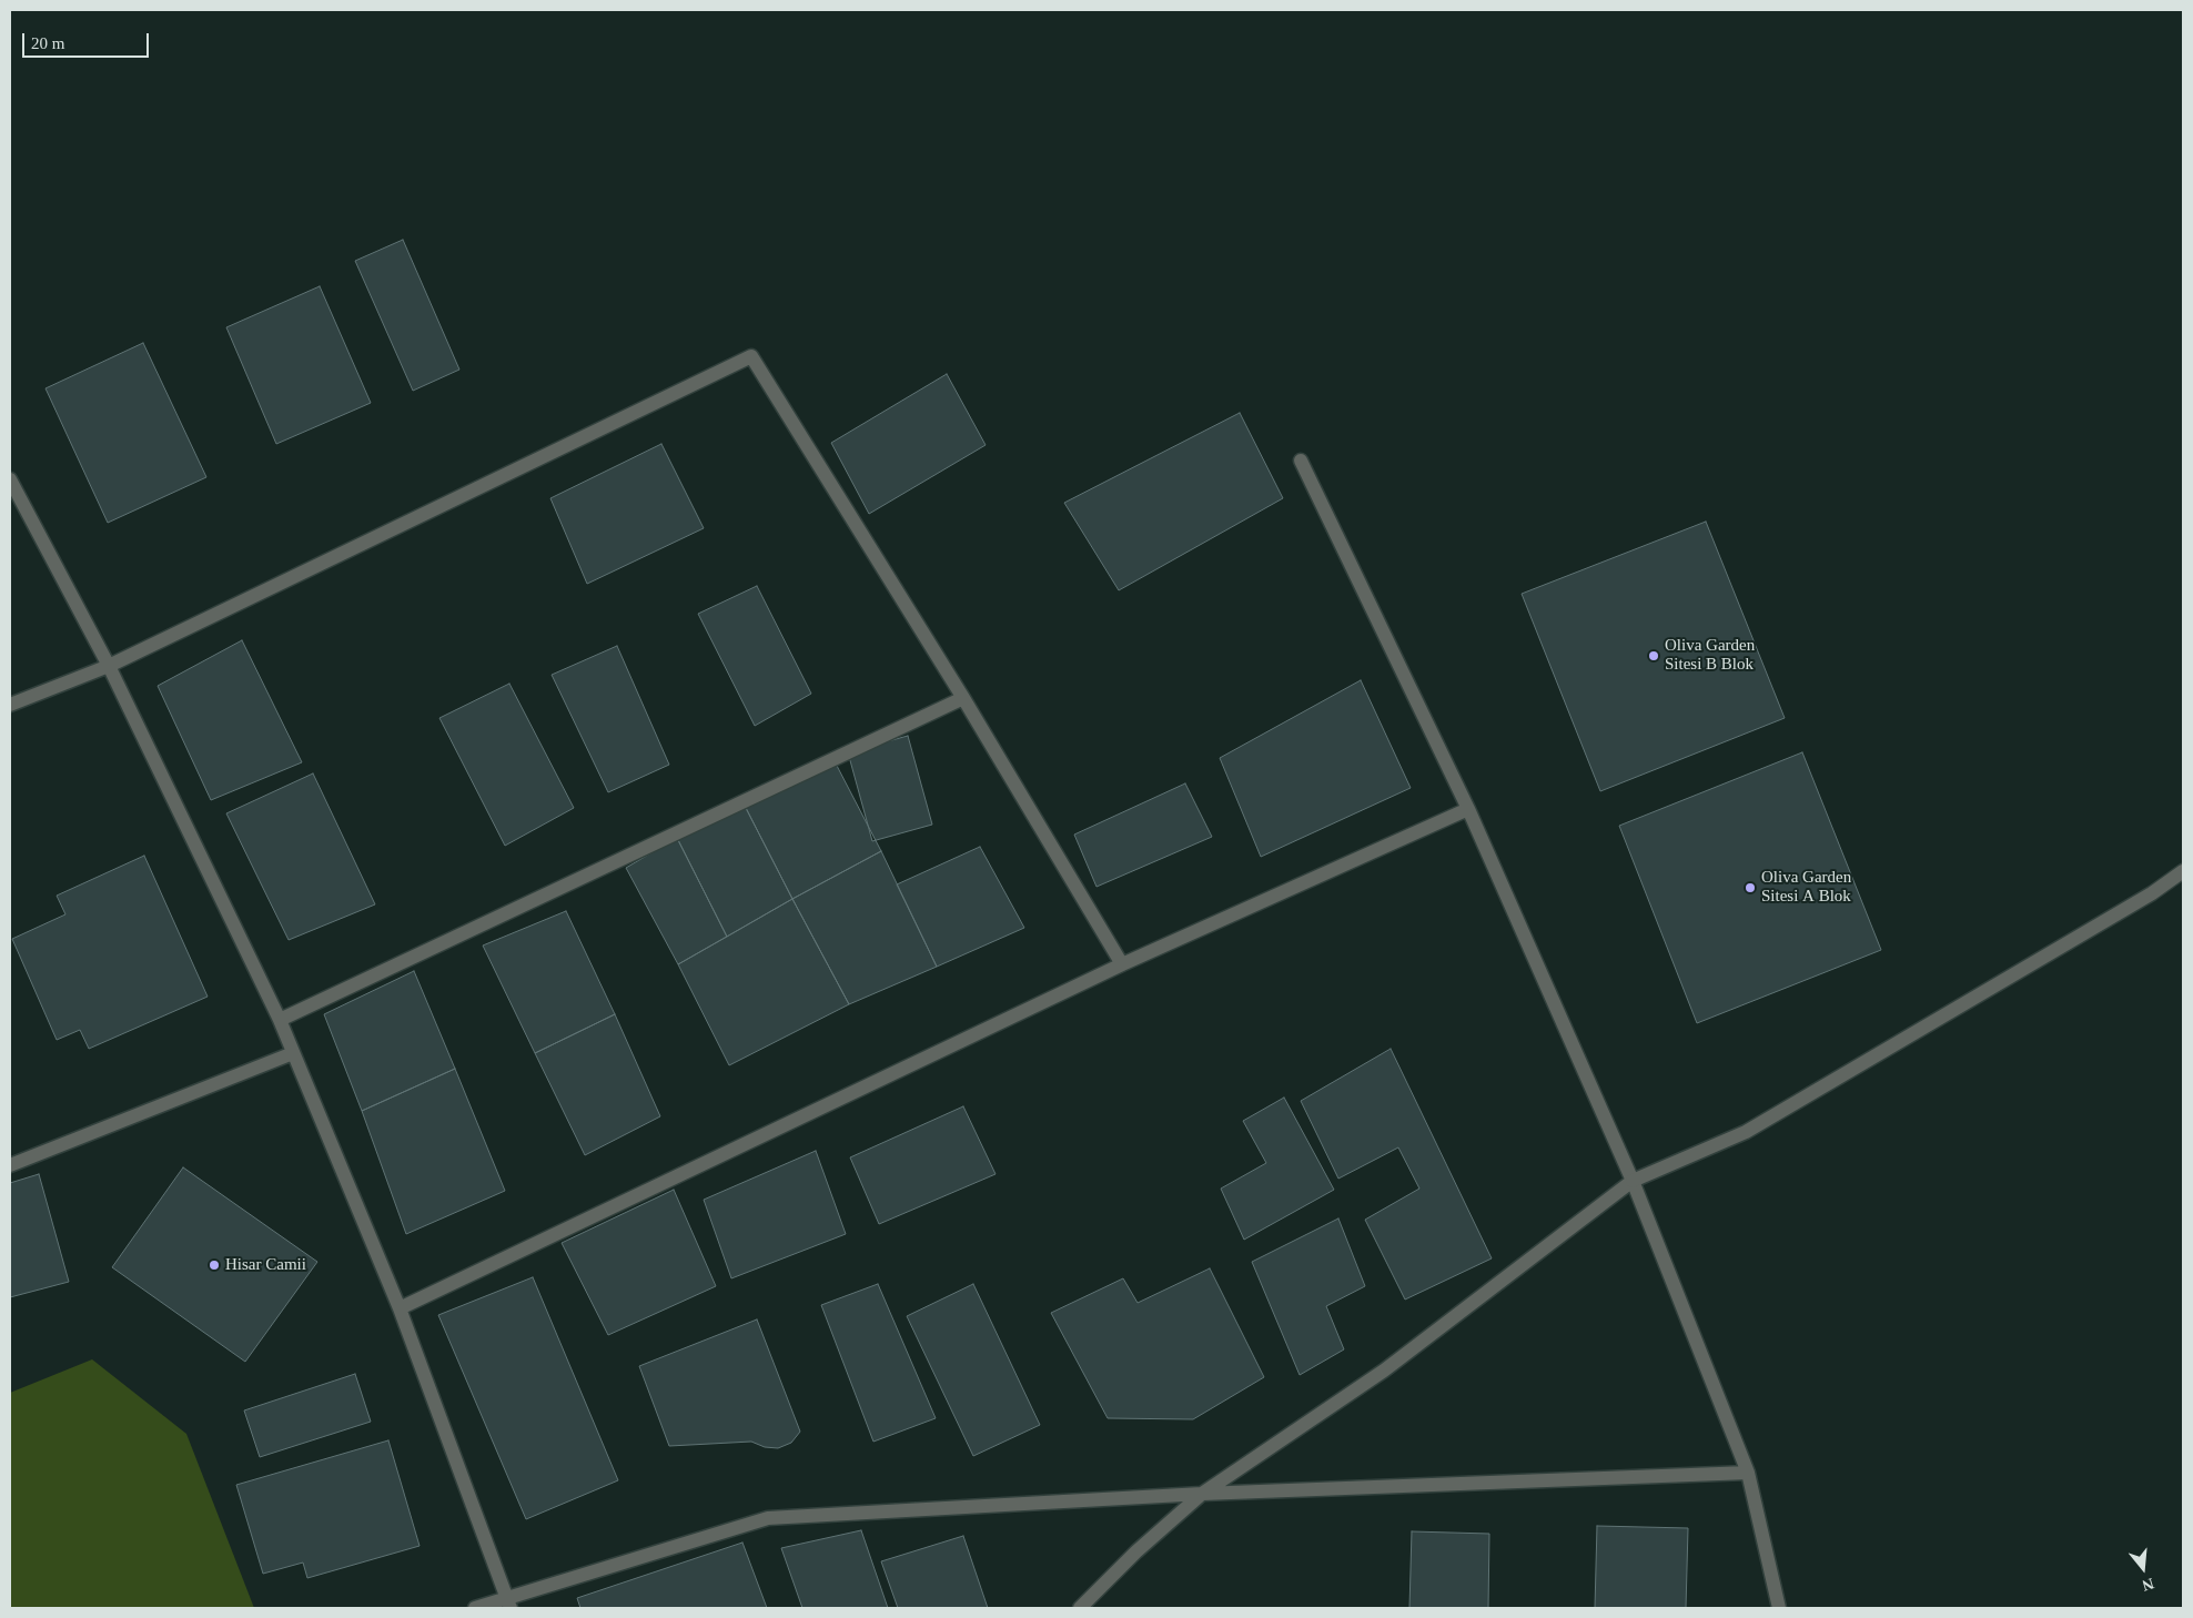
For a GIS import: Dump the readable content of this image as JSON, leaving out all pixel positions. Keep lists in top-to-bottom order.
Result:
{
  "places": ["Oliva Garden Sitesi B Blok", "Oliva Garden Sitesi A Blok", "Hisar Camii"],
  "scale_bar": "20 m",
  "north": "bottom"
}
